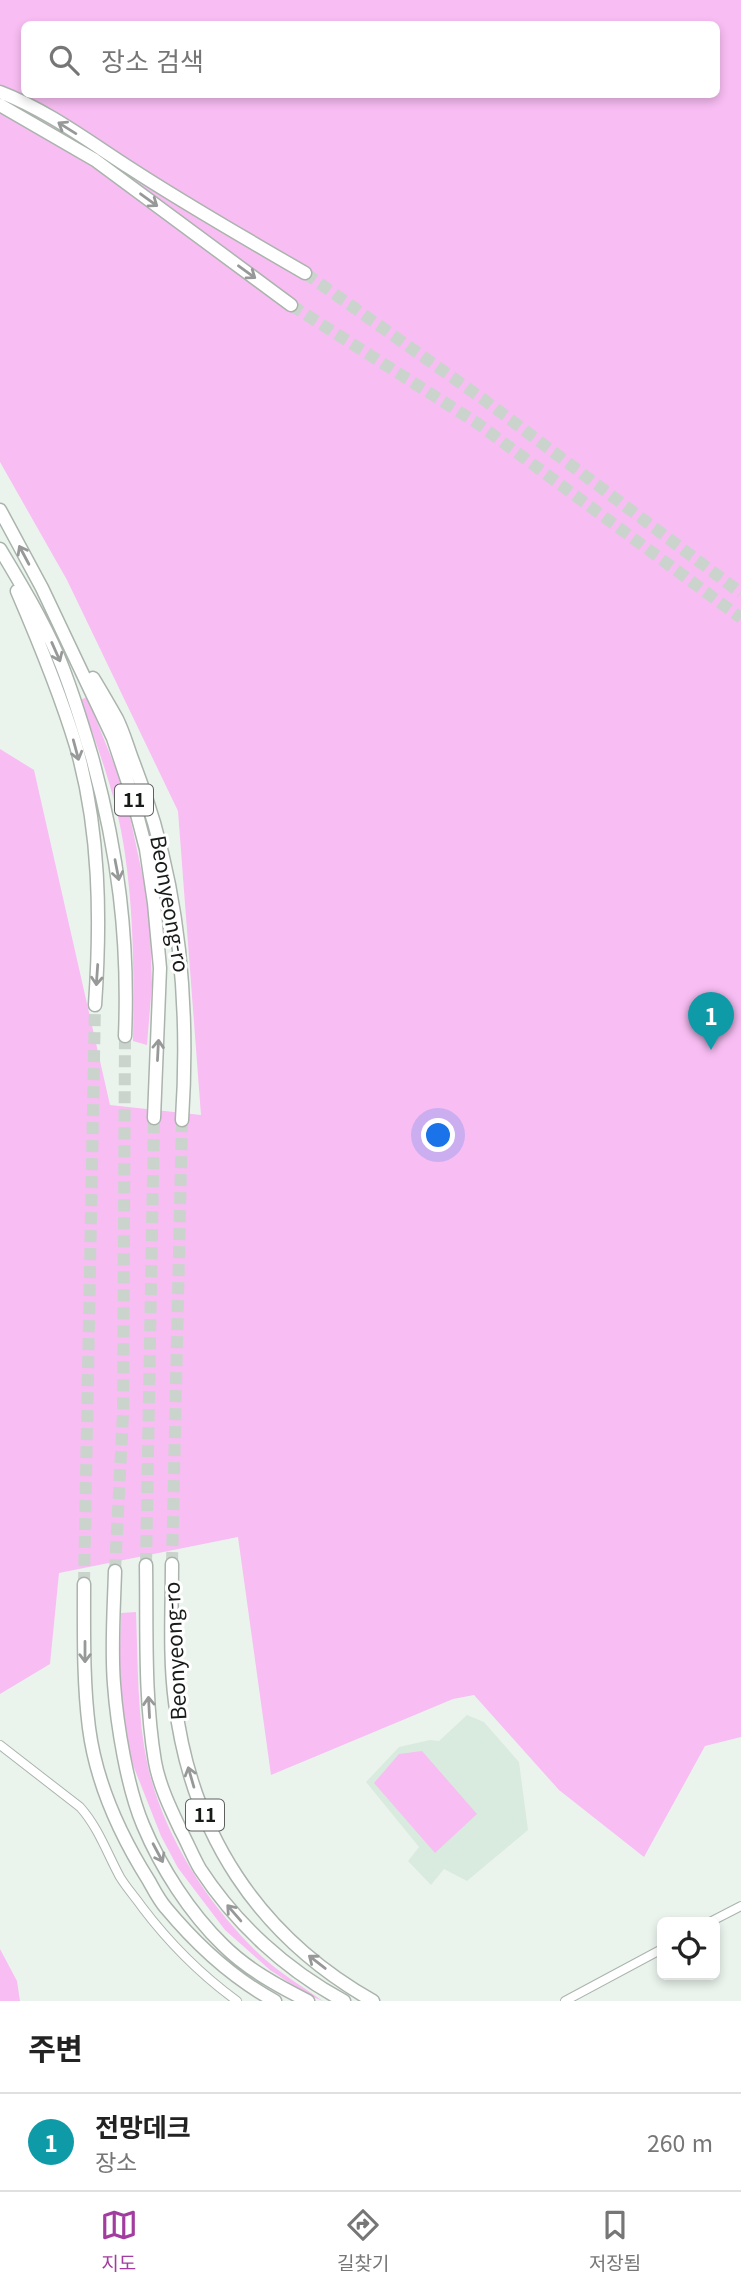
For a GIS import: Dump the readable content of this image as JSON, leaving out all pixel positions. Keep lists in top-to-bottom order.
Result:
{
  "streets": {
    "highway": ["11", "Beonyeong-ro"]
  },
  "page": {
    "search": "장소 검색",
    "pins": "1",
    "heading": "주변",
    "list": [
      {
        "mark": "1",
        "name": "전망데크",
        "note": "장소",
        "value": "260 m"
      }
    ],
    "nav": ["지도", "길찾기", "저장됨"]
  }
}
